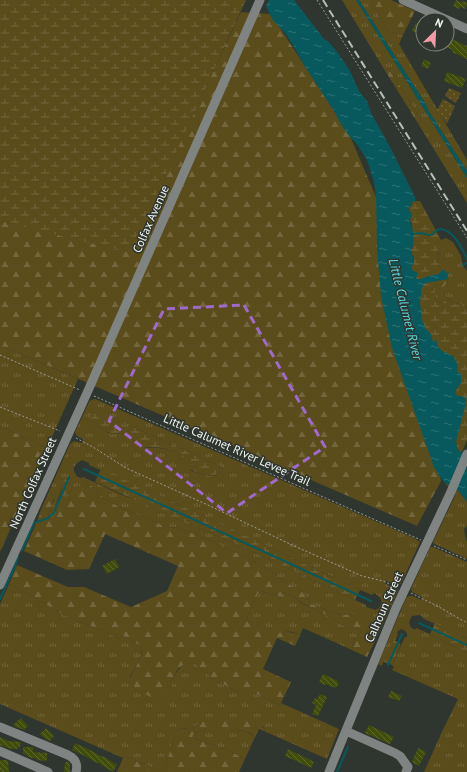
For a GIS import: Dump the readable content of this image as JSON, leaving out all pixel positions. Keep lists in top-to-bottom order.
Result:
{
  "streets": {
    "street": ["Colfax Avenue", "North Colfax Street", "Calhoun Street"],
    "path": ["Little Calumet River Levee Trail"]
  },
  "crossings": [
    ["Colfax Avenue", "Little Calumet River Levee Trail"],
    ["Colfax Avenue", "North Colfax Street"],
    ["Little Calumet River Levee Trail", "Calhoun Street"]
  ],
  "water": ["Little Calumet River"],
  "north": "top right"
}
